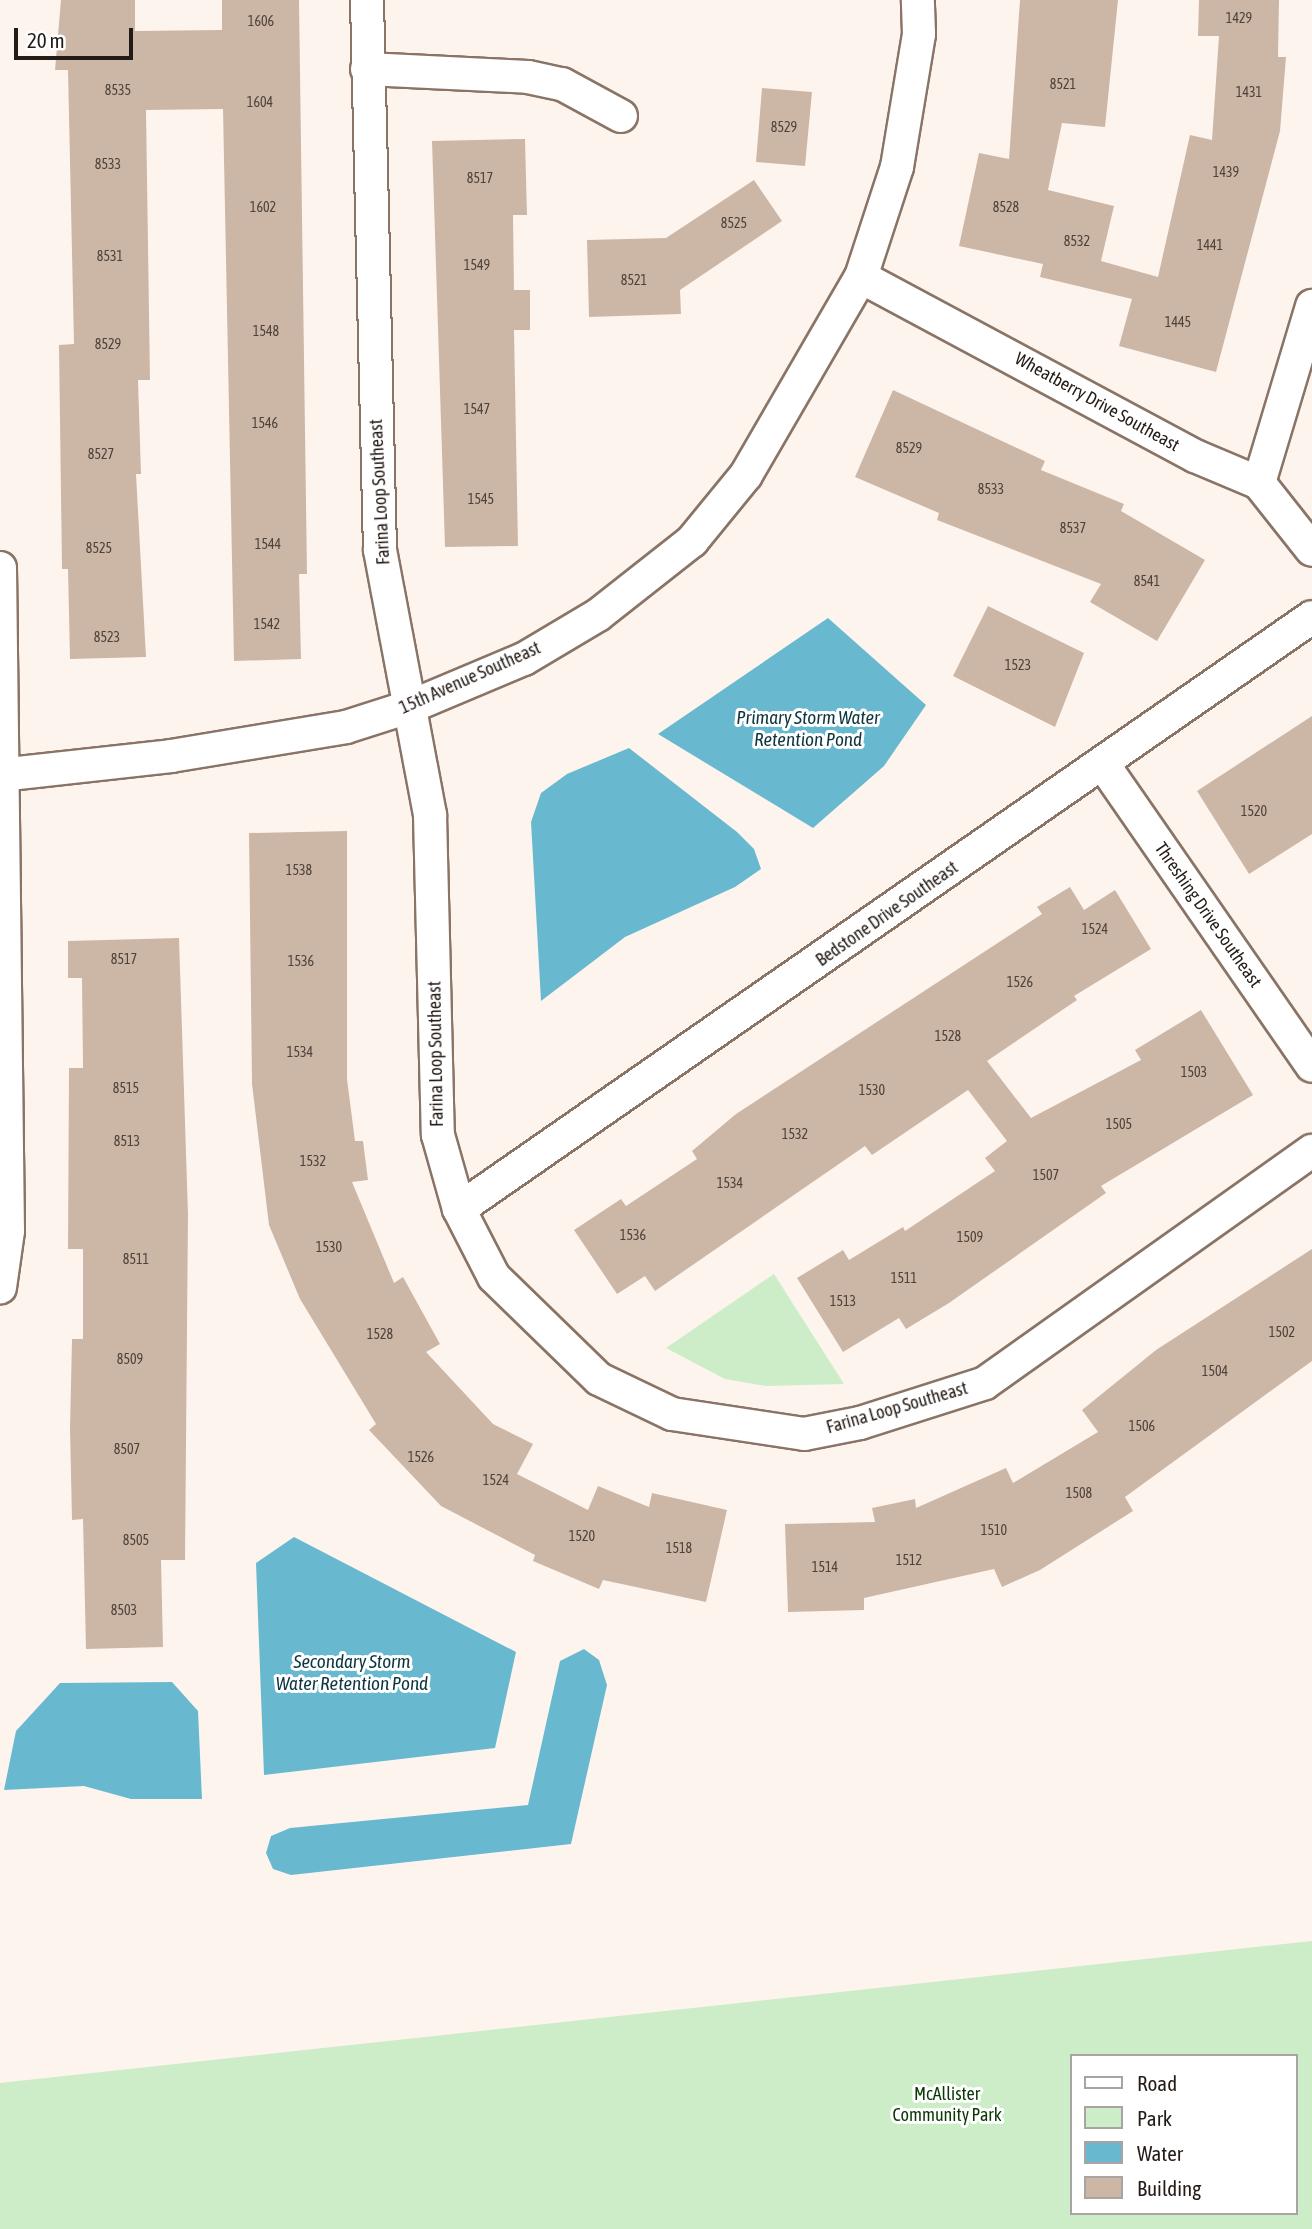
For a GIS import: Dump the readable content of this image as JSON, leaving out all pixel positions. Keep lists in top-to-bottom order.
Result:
{
  "streets": {
    "street": [
      "Wheatberry Drive Southeast",
      "Farina Loop Southeast",
      "15th Avenue Southeast",
      "Bedstone Drive Southeast",
      "Threshing Drive Southeast"
    ]
  },
  "crossings": [
    ["Wheatberry Drive Southeast", "15th Avenue Southeast"],
    ["Farina Loop Southeast", "15th Avenue Southeast"],
    ["Farina Loop Southeast", "Bedstone Drive Southeast"],
    ["Bedstone Drive Southeast", "Threshing Drive Southeast"]
  ],
  "water": ["Primary Storm Water Retention Pond", "Secondary Storm Water Retention Pond"],
  "parks": ["McAllister Community Park"],
  "house_numbers": [
    "1429",
    "1606",
    "8521",
    "8535",
    "1431",
    "1604",
    "8529",
    "8533",
    "1439",
    "8517",
    "1602",
    "8528",
    "8525",
    "8532",
    "1441",
    "8531",
    "1549",
    "8521",
    "1445",
    "1548",
    "8529",
    "1547",
    "1546",
    "8529",
    "8527",
    "8533",
    "1545",
    "8537",
    "1544",
    "8525",
    "8541",
    "1542",
    "8523",
    "1523",
    "1520",
    "1538",
    "1524",
    "8517",
    "1536",
    "1526",
    "1528",
    "1534",
    "1503",
    "8515",
    "1530",
    "1505",
    "1532",
    "8513",
    "1532",
    "1507",
    "1534",
    "1536",
    "1509",
    "1530",
    "8511",
    "1511",
    "1513",
    "1502",
    "1528",
    "8509",
    "1504",
    "1506",
    "8507",
    "1526",
    "1524",
    "1508",
    "1510",
    "1520",
    "8505",
    "1518",
    "1512",
    "1514",
    "8503"
  ],
  "legend": [
    "Road",
    "Park",
    "Water",
    "Building"
  ],
  "scale_bar": "20 m"
}
